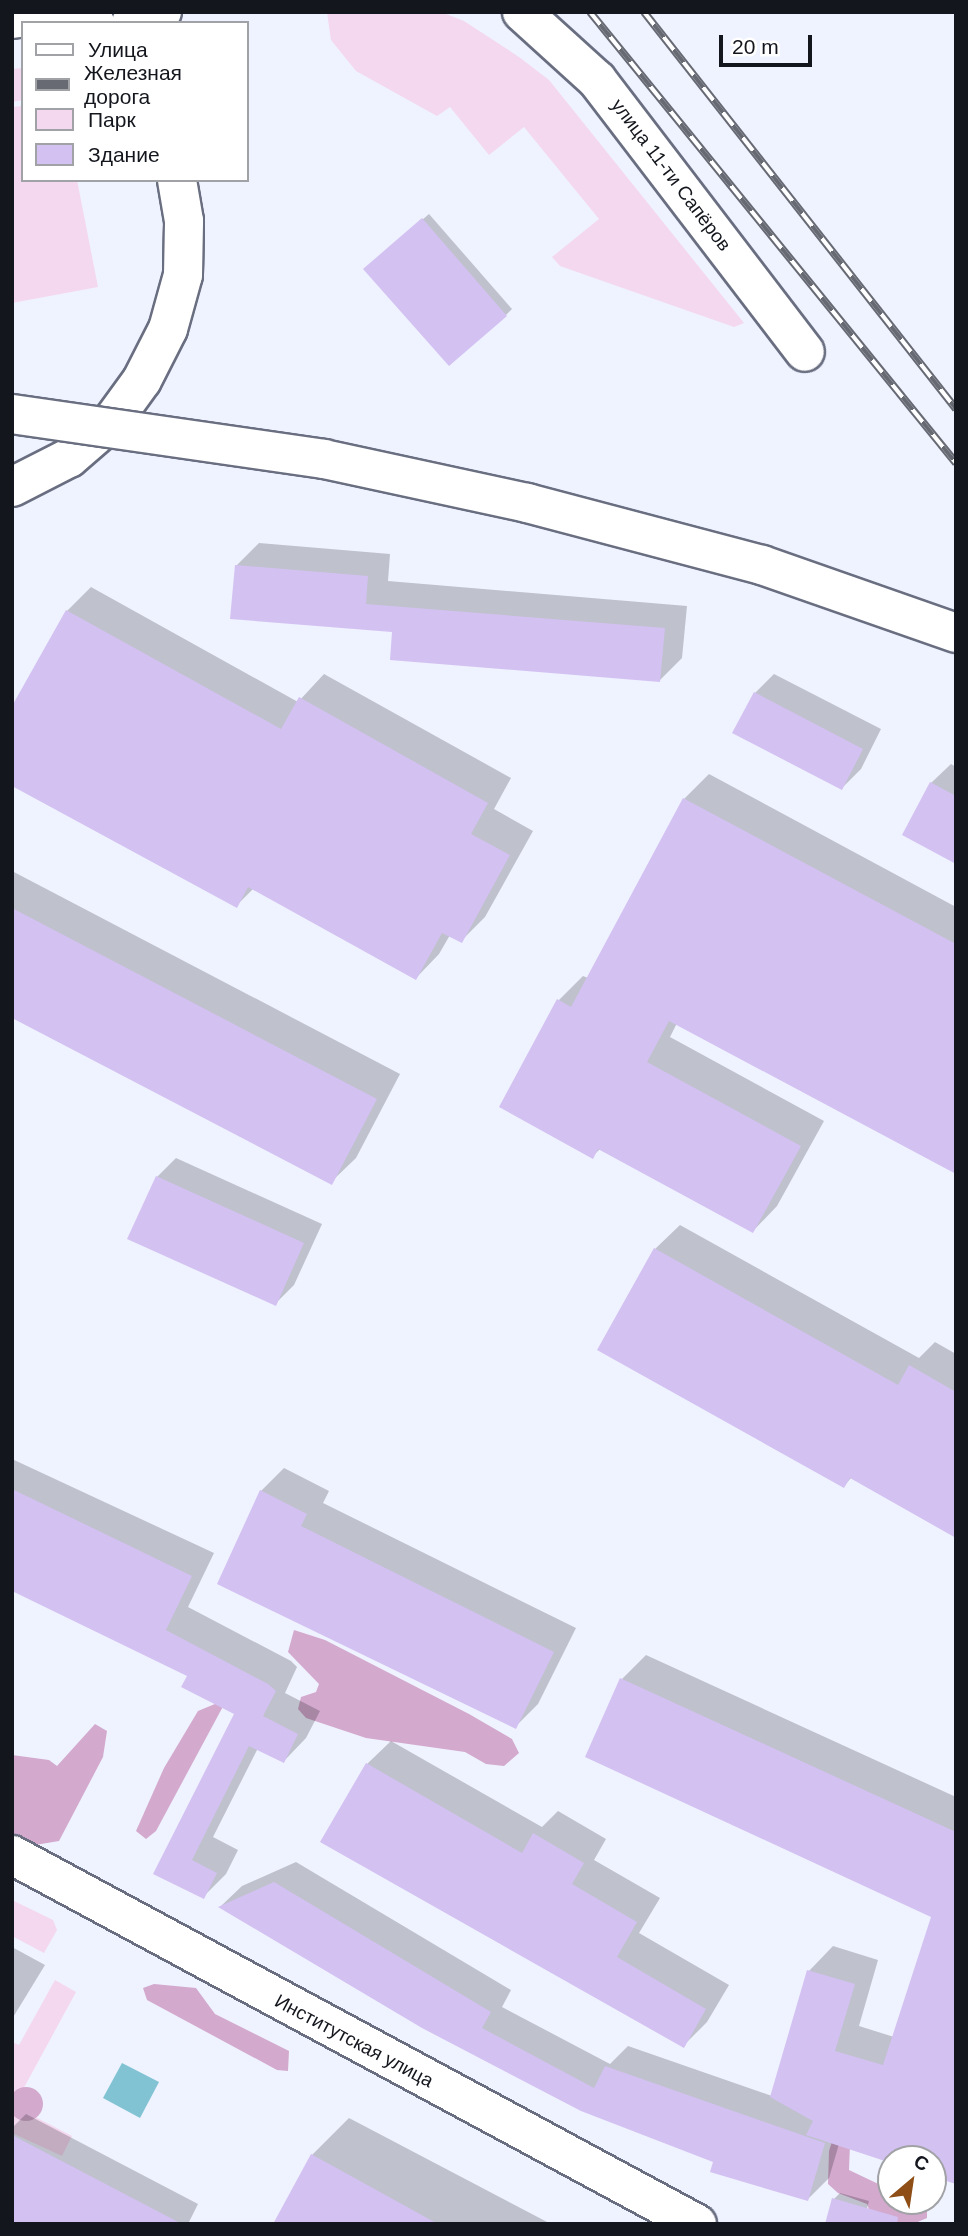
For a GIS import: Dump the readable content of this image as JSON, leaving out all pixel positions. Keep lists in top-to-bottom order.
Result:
{
  "streets": {
    "street": ["улица 11-ти Сапёров", "Институтская улица"]
  },
  "legend": [
    "Улица",
    "Железная дорога",
    "Парк",
    "Здание"
  ],
  "scale_bar": "20 m",
  "north": "top right"
}
